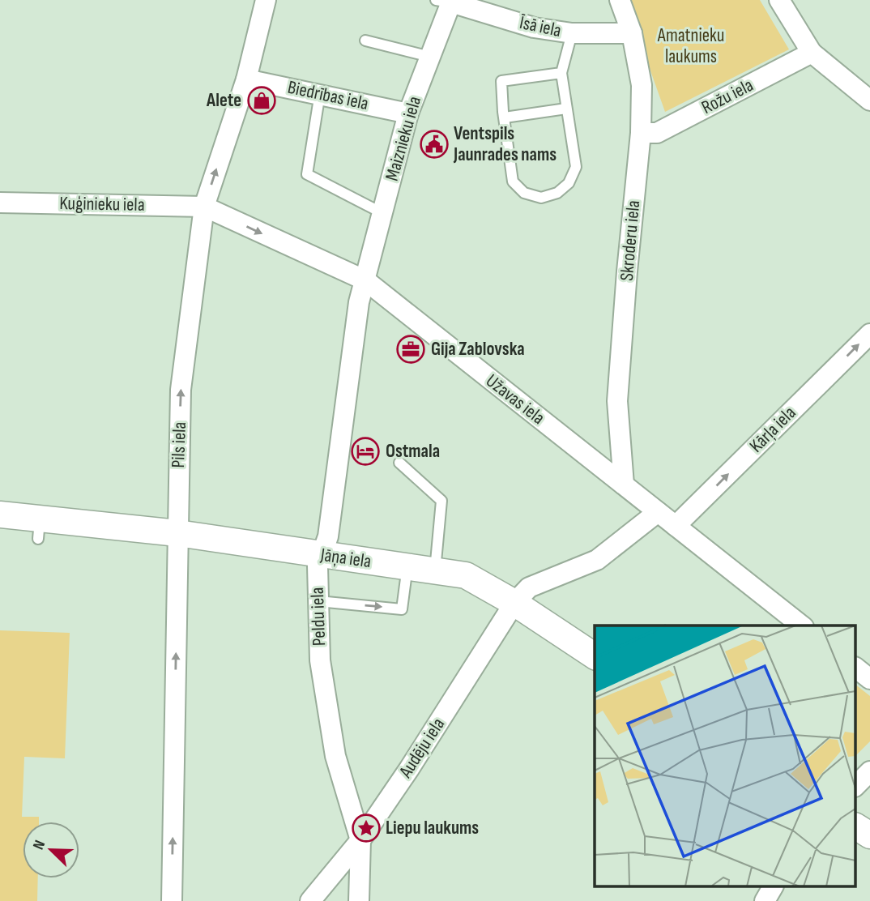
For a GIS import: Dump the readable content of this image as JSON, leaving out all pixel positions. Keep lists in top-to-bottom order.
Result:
{
  "streets": {
    "street": [
      "Īsā iela",
      "Biedrības iela",
      "Rožu iela",
      "Maiznieku iela",
      "Kuģinieku iela",
      "Skroderu iela",
      "Užavas iela",
      "Kārļa iela",
      "Pils iela",
      "Jāņa iela",
      "Peldu iela",
      "Audēju iela"
    ]
  },
  "crossings": [
    ["Īsā iela", "Maiznieku iela"],
    ["Īsā iela", "Skroderu iela"],
    ["Biedrības iela", "Maiznieku iela"],
    ["Biedrības iela", "Pils iela"],
    ["Rožu iela", "Skroderu iela"],
    ["Maiznieku iela", "Užavas iela"],
    ["Maiznieku iela", "Peldu iela"],
    ["Kuģinieku iela", "Užavas iela"],
    ["Kuģinieku iela", "Pils iela"],
    ["Skroderu iela", "Užavas iela"],
    ["Užavas iela", "Kārļa iela"],
    ["Užavas iela", "Pils iela"],
    ["Užavas iela", "Peldu iela"],
    ["Pils iela", "Jāņa iela"],
    ["Jāņa iela", "Peldu iela"],
    ["Jāņa iela", "Audēju iela"],
    ["Peldu iela", "Audēju iela"]
  ],
  "one_way": ["Kārļa iela", "Pils iela"],
  "parks": ["Amatnieku laukums"],
  "places": {
    "shop": ["Alete"],
    "public building": ["Ventspils Jaunrades nams"],
    "office": ["Gija Zablovska"],
    "hotel": ["Ostmala"],
    "place": ["Liepu laukums"]
  },
  "north": "top left"
}
